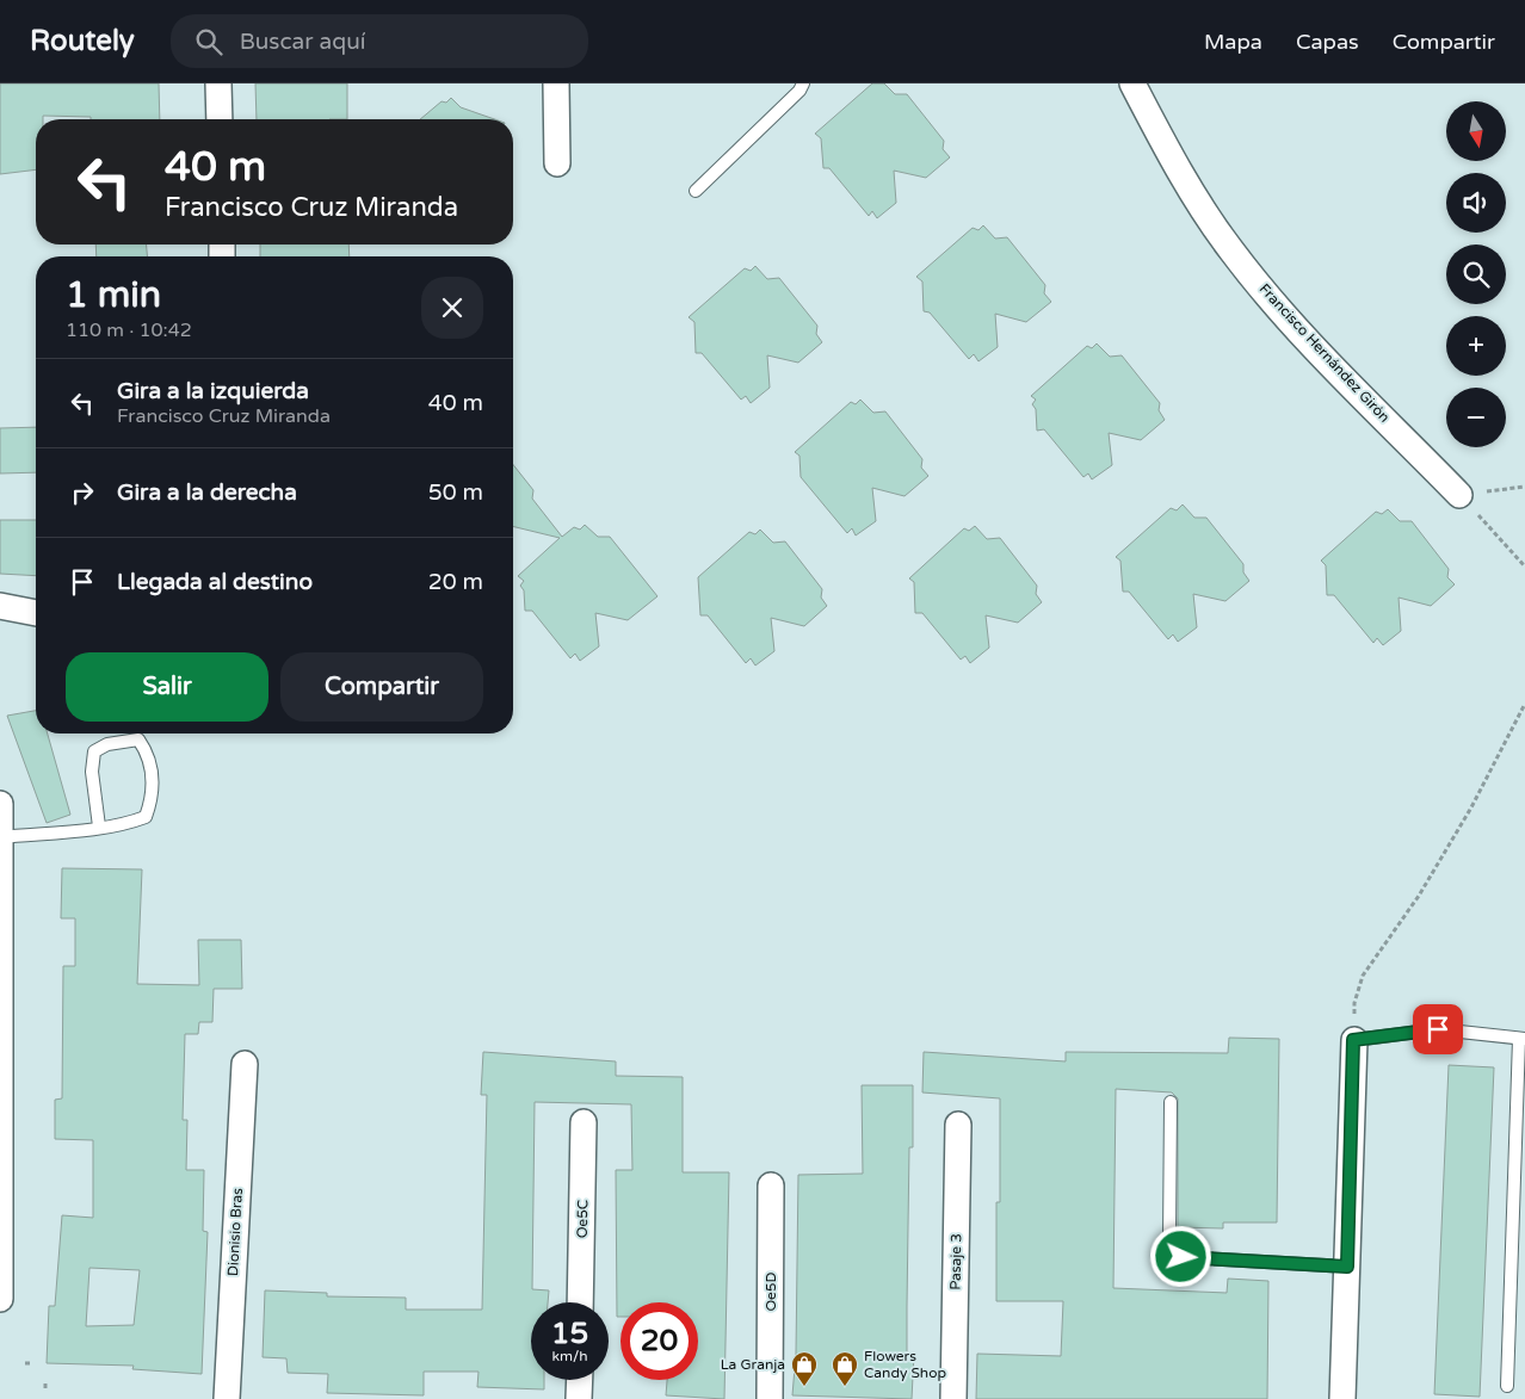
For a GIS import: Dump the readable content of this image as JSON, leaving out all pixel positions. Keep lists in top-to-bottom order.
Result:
{
  "streets": {
    "street": [
      "Francisco Hernández Girón",
      "Oe5C",
      "Dionisio Bras",
      "Pasaje 3",
      "Oe5D"
    ]
  },
  "places": {
    "shop": ["La Granja", "Flowers Candy Shop"]
  },
  "north": "bottom",
  "page": {
    "header": "Routely",
    "search": "Buscar aquí",
    "nav": ["Mapa", "Capas", "Compartir"],
    "map_buttons": ["+", "−"],
    "turn": ["40 m", "Francisco Cruz Miranda"],
    "heading": ["1 min", "110 m · 10:42"],
    "list": [
      {
        "name": "Gira a la izquierda",
        "note": "Francisco Cruz Miranda",
        "value": "40 m"
      },
      {
        "name": "Gira a la derecha",
        "value": "50 m"
      },
      {
        "name": "Llegada al destino",
        "value": "20 m"
      }
    ],
    "buttons": ["Salir", "Compartir"],
    "speed": "15 km/h",
    "limit": "20"
  }
}
